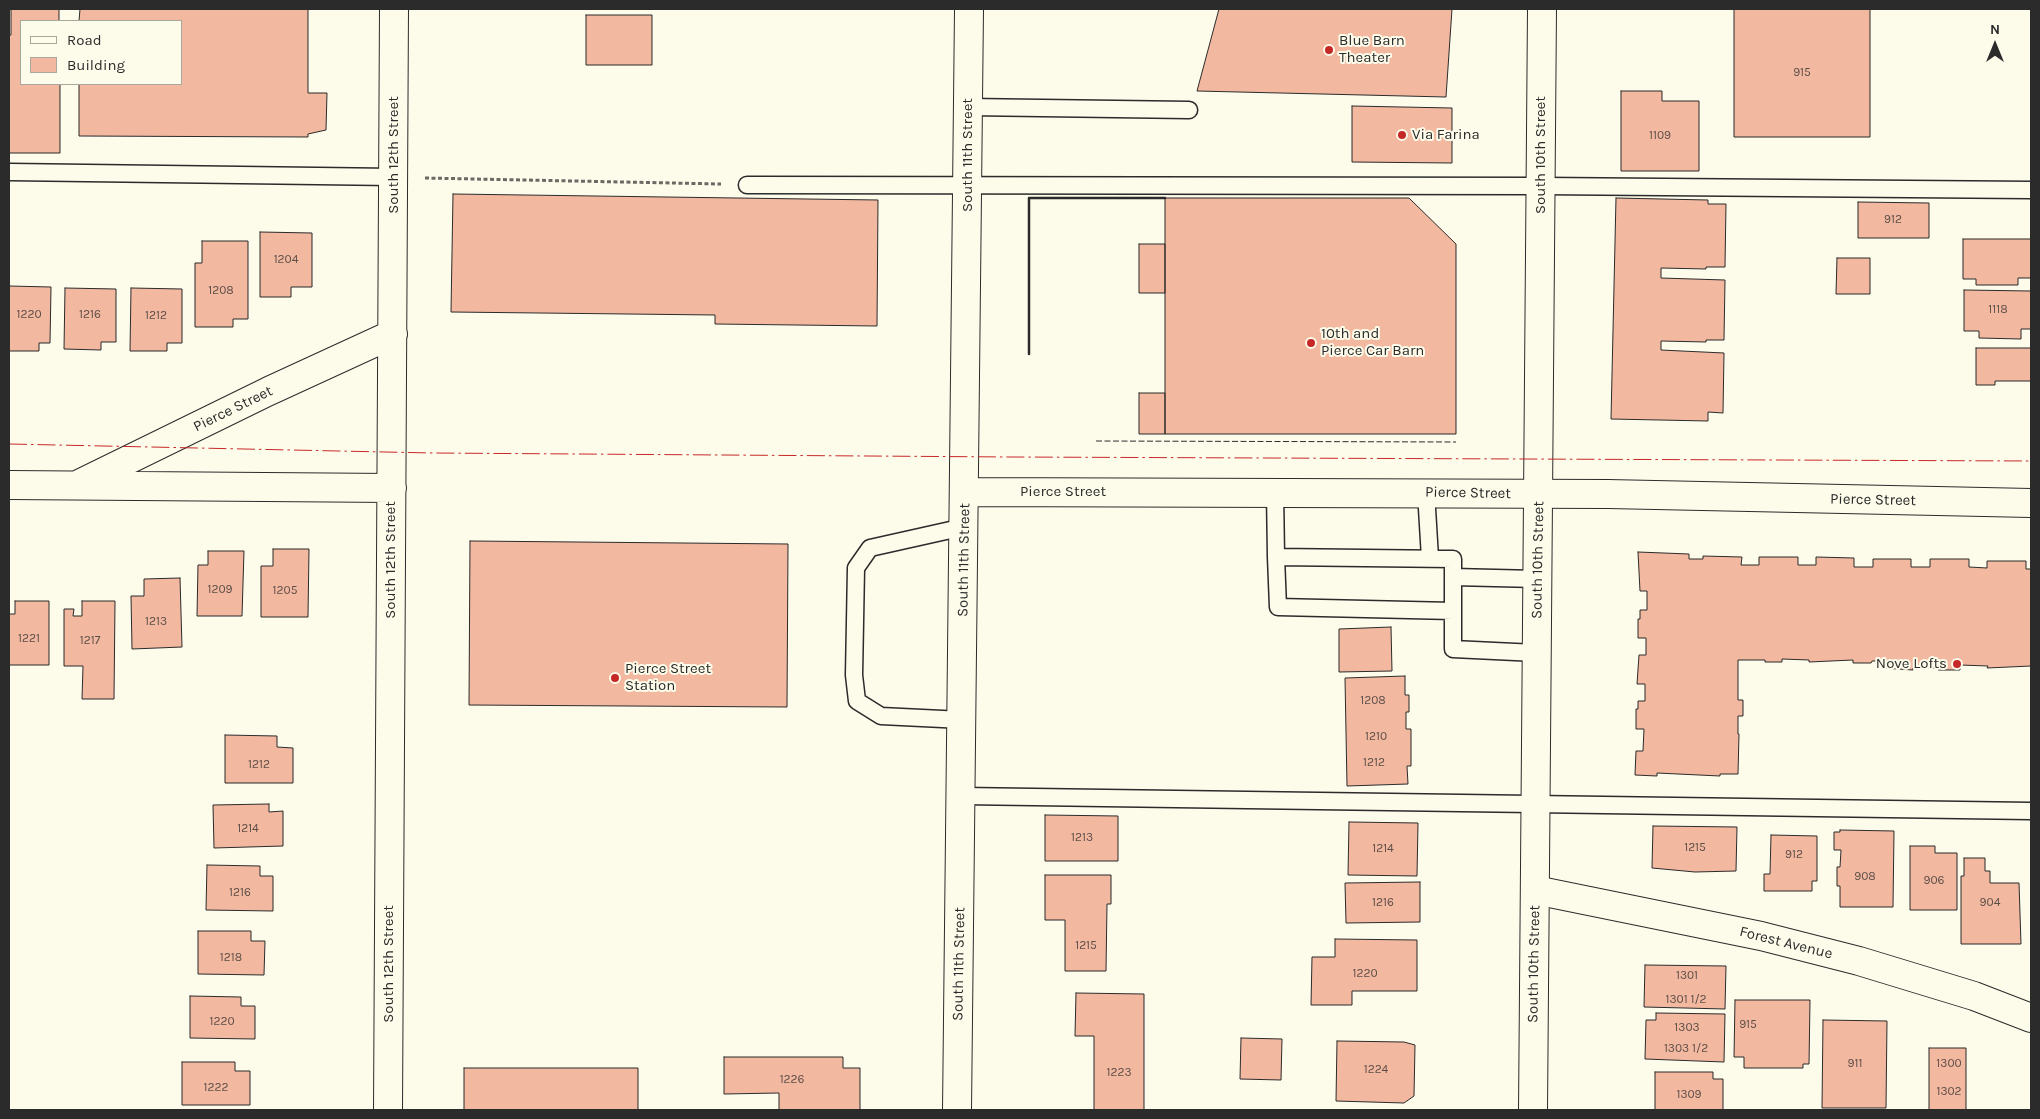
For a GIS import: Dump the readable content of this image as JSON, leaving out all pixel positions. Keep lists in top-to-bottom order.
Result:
{
  "streets": {
    "street": [
      "South 12th Street",
      "South 11th Street",
      "South 10th Street",
      "Pierce Street",
      "Forest Avenue"
    ]
  },
  "crossings": [
    ["South 12th Street", "Pierce Street"],
    ["South 11th Street", "Pierce Street"],
    ["South 10th Street", "Pierce Street"],
    ["South 10th Street", "Forest Avenue"]
  ],
  "places": [
    "Blue Barn Theater",
    "Via Farina",
    "10th and Pierce Car Barn",
    "Nove Lofts",
    "Pierce Street Station"
  ],
  "house_numbers": [
    "915",
    "1109",
    "912",
    "1204",
    "1208",
    "1118",
    "1220",
    "1216",
    "1212",
    "1209",
    "1205",
    "1213",
    "1221",
    "1217",
    "1208",
    "1210",
    "1212",
    "1212",
    "1214",
    "1213",
    "1215",
    "1214",
    "912",
    "908",
    "906",
    "1216",
    "1216",
    "904",
    "1215",
    "1218",
    "1220",
    "1301",
    "1301 1/2",
    "1220",
    "915",
    "1303",
    "1303 1/2",
    "911",
    "1300",
    "1224",
    "1223",
    "1226",
    "1222",
    "1302",
    "1309"
  ],
  "legend": ["Road", "Building"],
  "north": "top"
}
